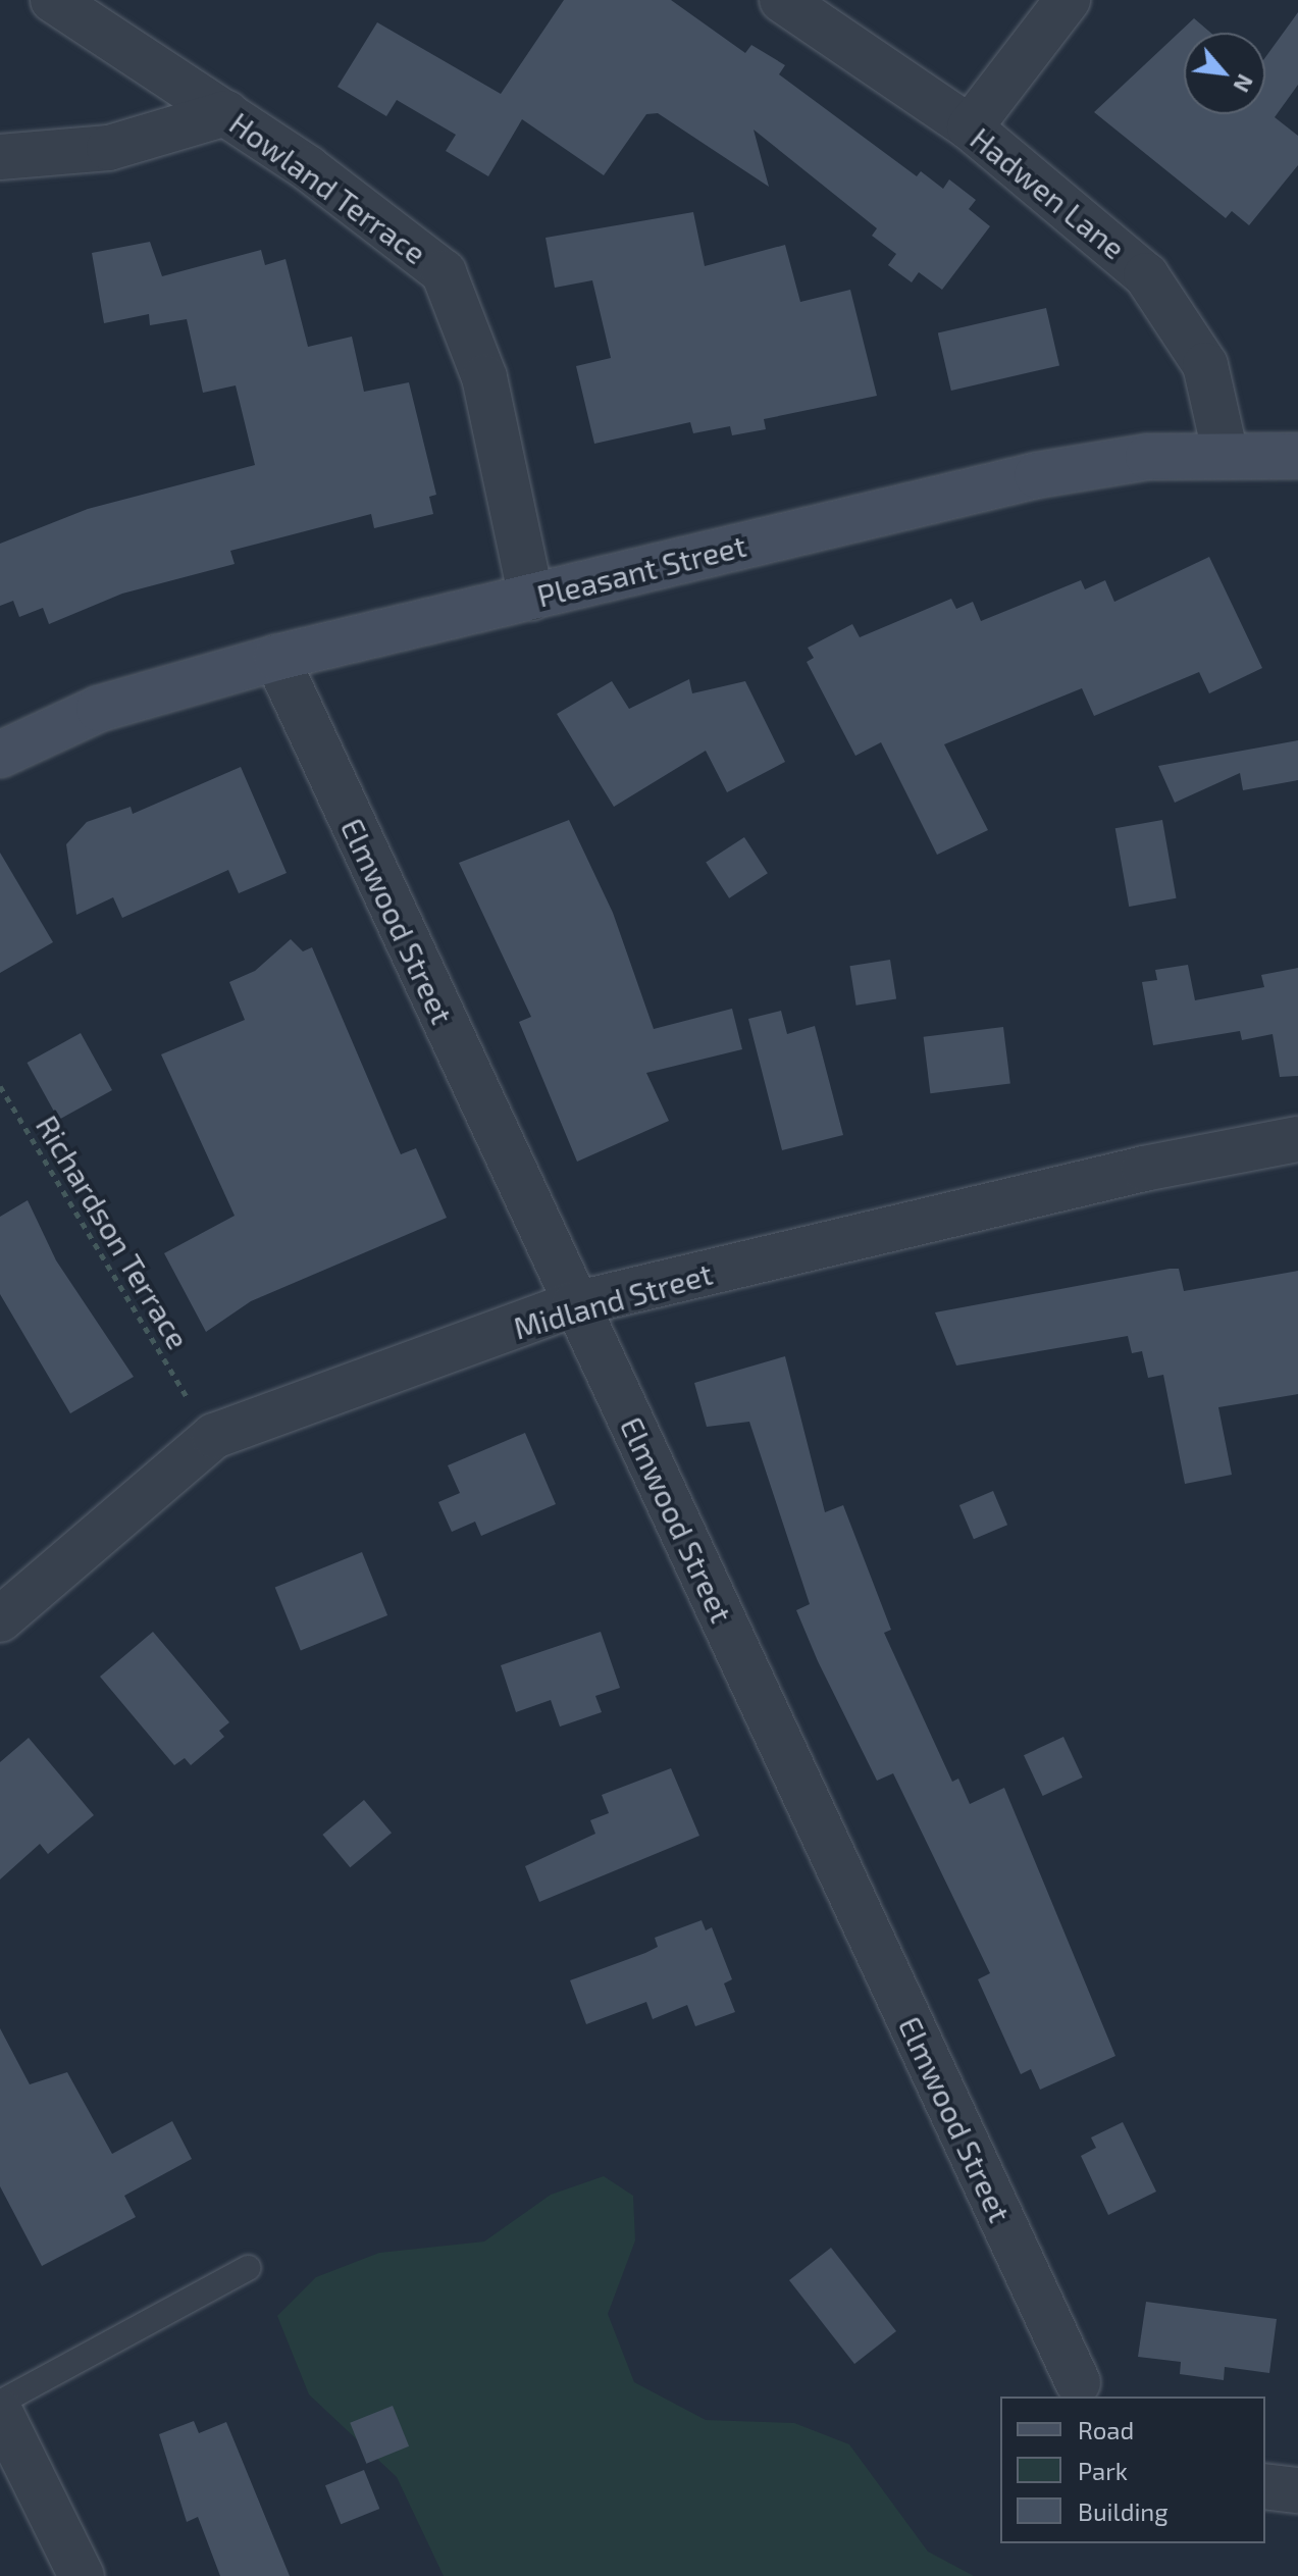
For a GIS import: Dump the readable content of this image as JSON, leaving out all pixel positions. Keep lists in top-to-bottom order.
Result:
{
  "streets": {
    "main road": ["Pleasant Street"],
    "street": [
      "Howland Terrace",
      "Hadwen Lane",
      "Elmwood Street",
      "Midland Street"
    ],
    "path": ["Richardson Terrace"]
  },
  "crossings": [
    ["Howland Terrace", "Pleasant Street"],
    ["Hadwen Lane", "Pleasant Street"],
    ["Pleasant Street", "Elmwood Street"],
    ["Elmwood Street", "Midland Street"]
  ],
  "legend": ["Road", "Park", "Building"],
  "north": "bottom right"
}
